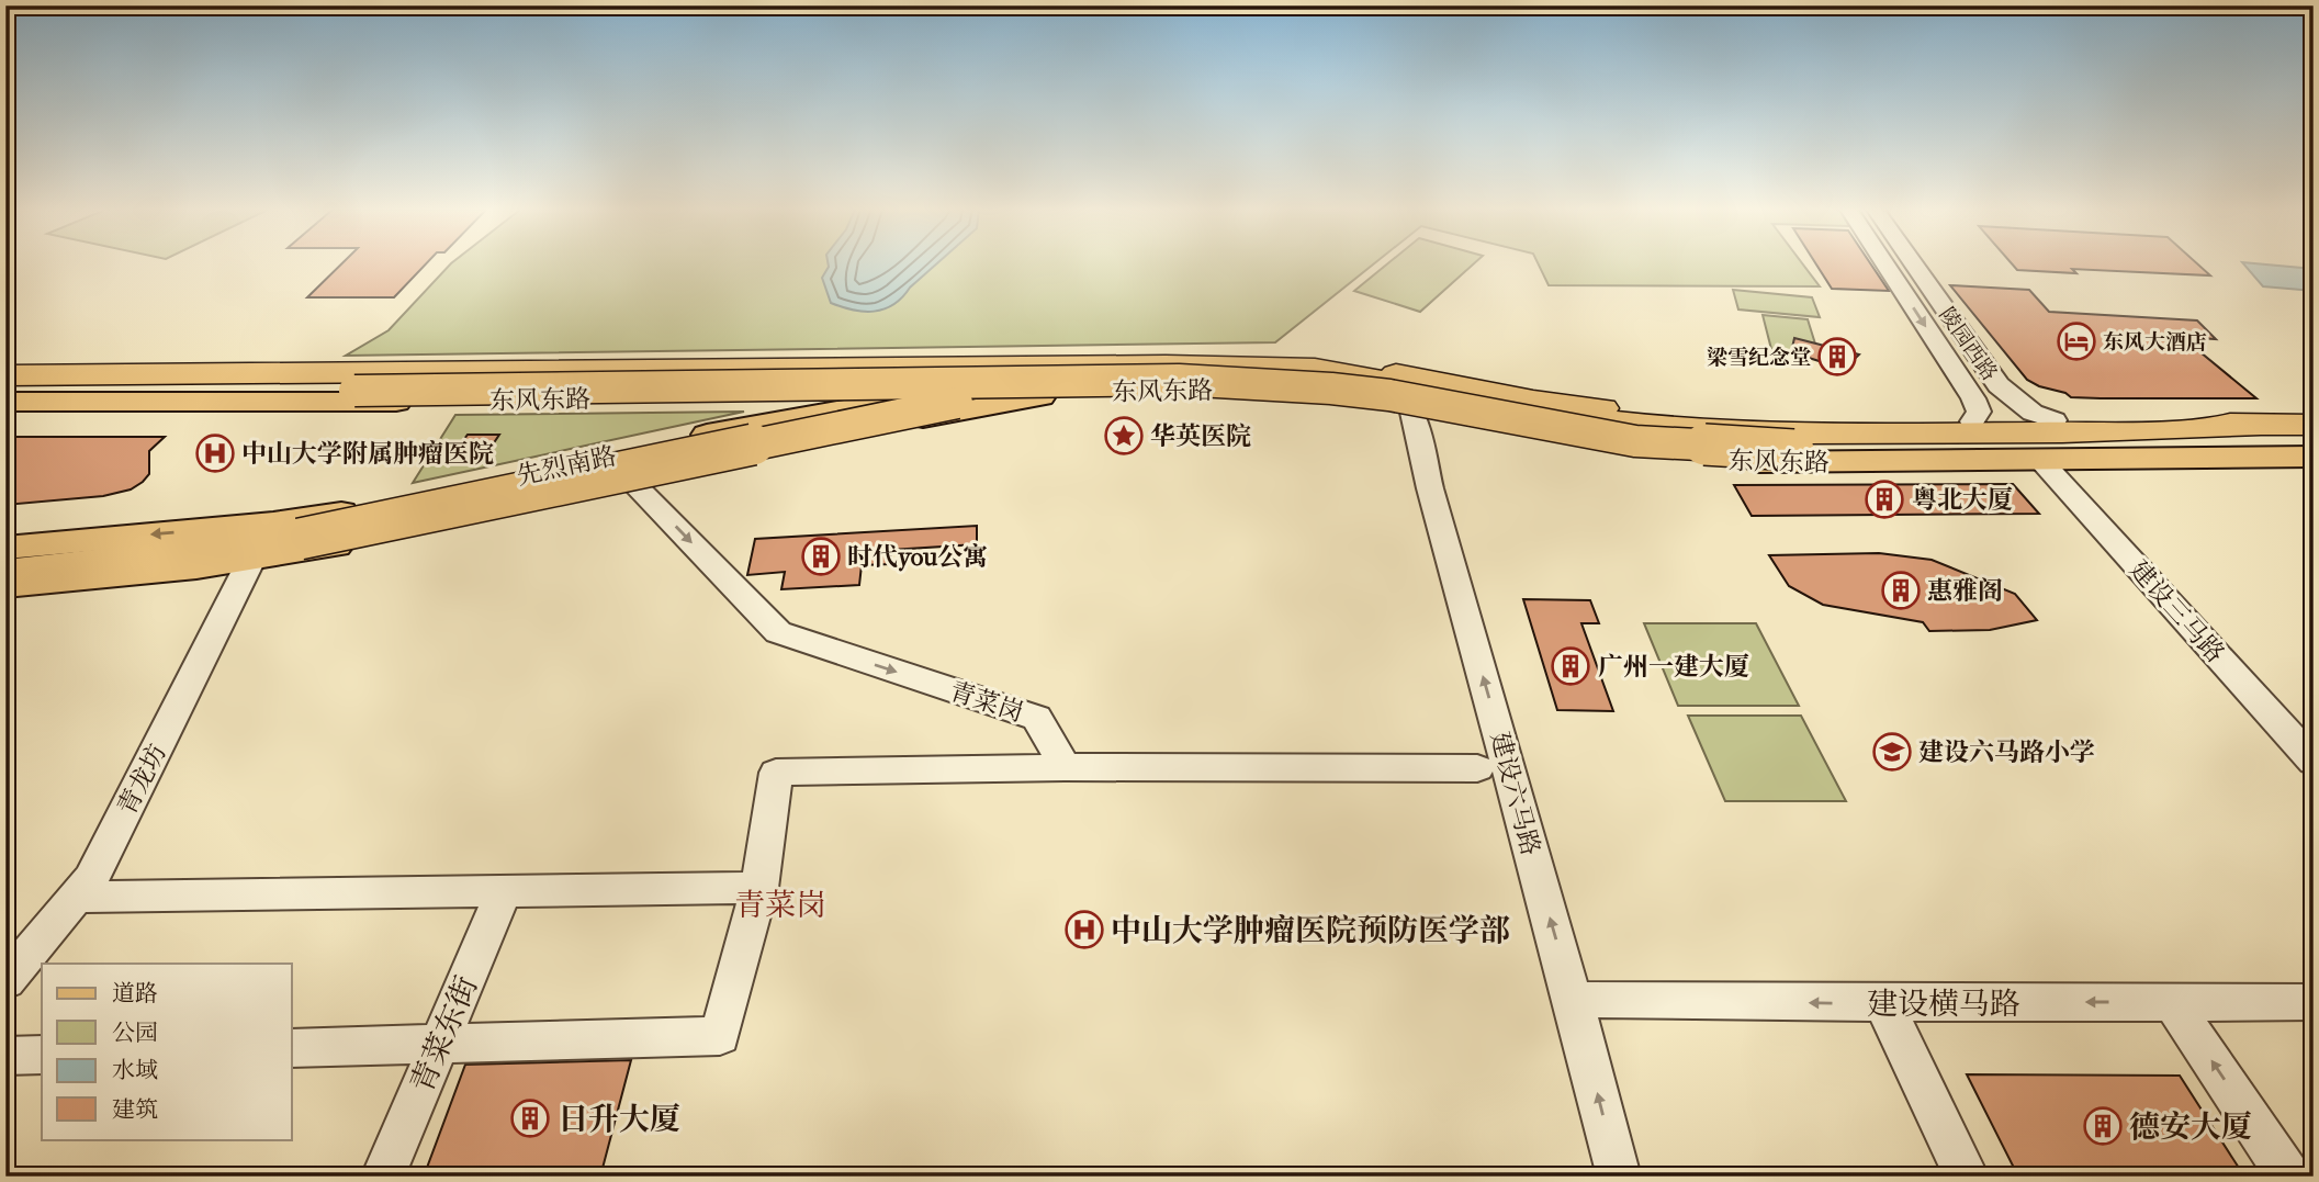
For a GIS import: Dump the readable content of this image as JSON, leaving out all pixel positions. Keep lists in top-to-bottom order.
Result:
{
  "streets": {
    "highway": ["东风东路"],
    "main road": ["先烈南路"],
    "street": [
      "陵园西路",
      "建设三马路",
      "青菜岗",
      "青龙坊",
      "建设六马路",
      "建设横马路",
      "青菜东街"
    ]
  },
  "crossings": [
    ["陵园西路", "东风东路"],
    ["东风东路", "先烈南路"],
    ["东风东路", "建设三马路"],
    ["东风东路", "建设六马路"],
    ["先烈南路", "青菜岗"],
    ["先烈南路", "青龙坊"],
    ["建设六马路", "建设横马路"]
  ],
  "one_way": ["青菜岗", "建设六马路", "建设横马路"],
  "districts": ["青菜岗"],
  "places": {
    "hotel": ["东风大酒店"],
    "building": [
      "梁雪纪念堂",
      "粤北大厦",
      "时代you公寓",
      "惠雅阁",
      "广州一建大厦",
      "日升大厦",
      "德安大厦"
    ],
    "place": ["华英医院"],
    "hospital": ["中山大学附属肿瘤医院", "中山大学肿瘤医院预防医学部"],
    "school or university": ["建设六马路小学"]
  },
  "legend": [
    "道路",
    "公园",
    "水域",
    "建筑"
  ]
}
